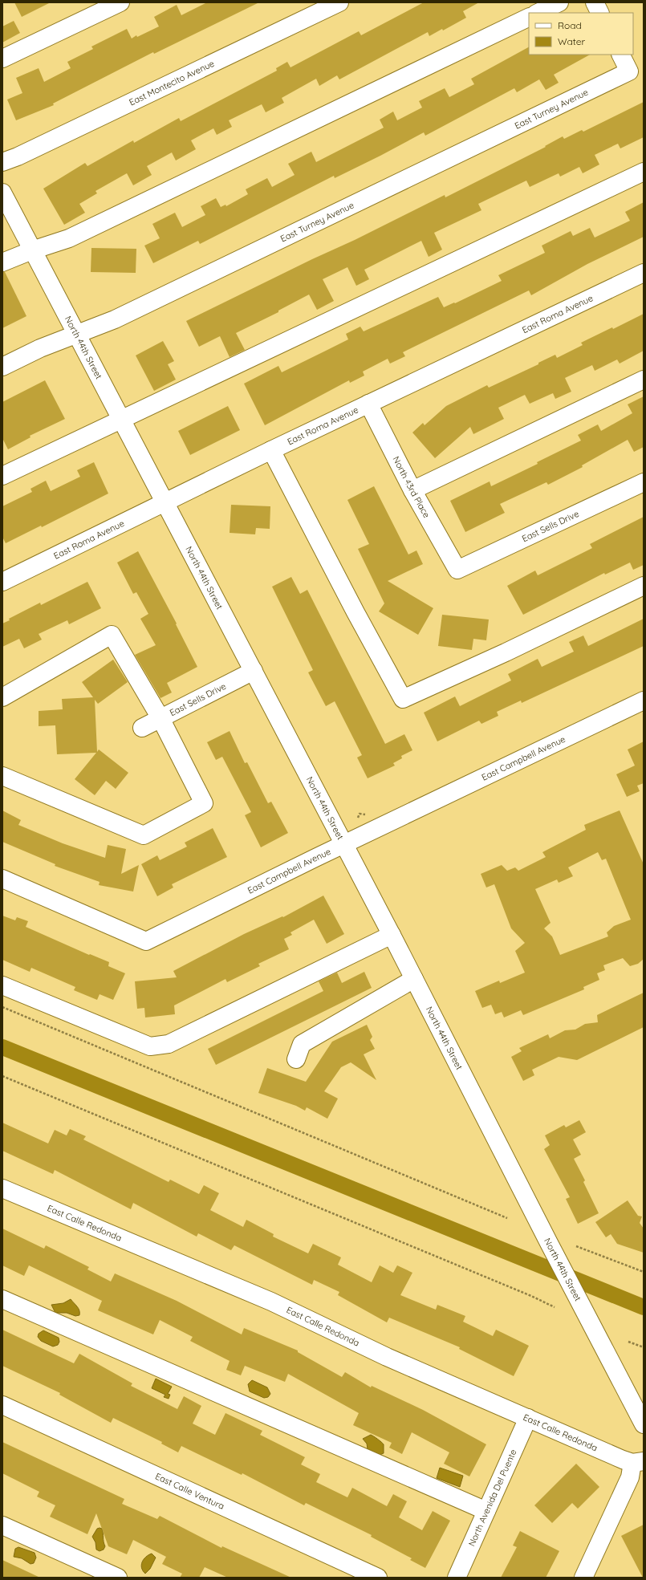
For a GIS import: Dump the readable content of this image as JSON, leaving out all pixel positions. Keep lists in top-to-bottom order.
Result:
{
  "streets": {
    "street": [
      "East Montecito Avenue",
      "East Turney Avenue",
      "East Roma Avenue",
      "North 44th Street",
      "North 43rd Place",
      "East Sells Drive",
      "East Campbell Avenue",
      "East Calle Redonda",
      "East Calle Ventura",
      "North Avenida Del Puente"
    ]
  },
  "crossings": [
    ["East Turney Avenue", "North 44th Street"],
    ["East Roma Avenue", "North 44th Street"],
    ["East Roma Avenue", "North 43rd Place"],
    ["North 44th Street", "East Sells Drive"],
    ["North 44th Street", "East Campbell Avenue"],
    ["North 43rd Place", "East Sells Drive"],
    ["East Calle Redonda", "North Avenida Del Puente"]
  ],
  "legend": ["Road", "Water"]
}
